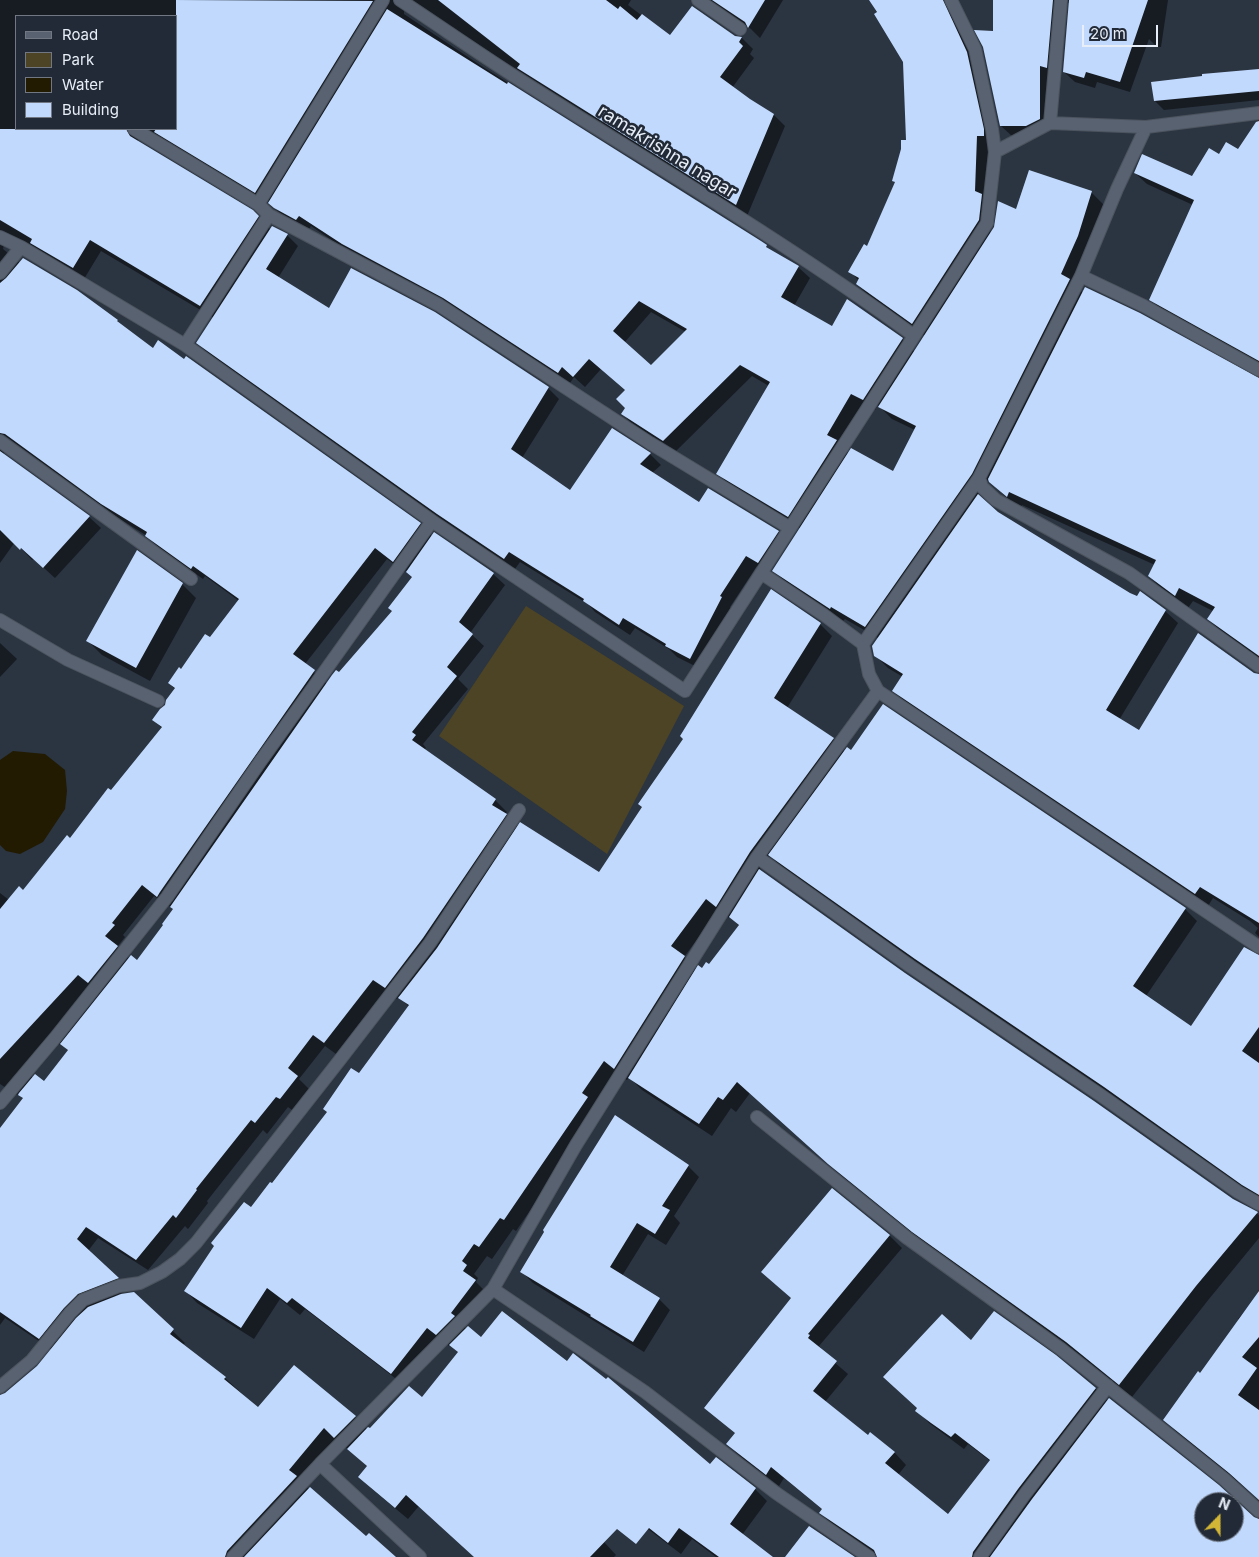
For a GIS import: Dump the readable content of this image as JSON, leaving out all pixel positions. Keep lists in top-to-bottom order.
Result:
{
  "streets": {
    "street": ["ramakrishna nagar"]
  },
  "legend": [
    "Road",
    "Park",
    "Water",
    "Building"
  ],
  "scale_bar": "20 m",
  "north": "top"
}
